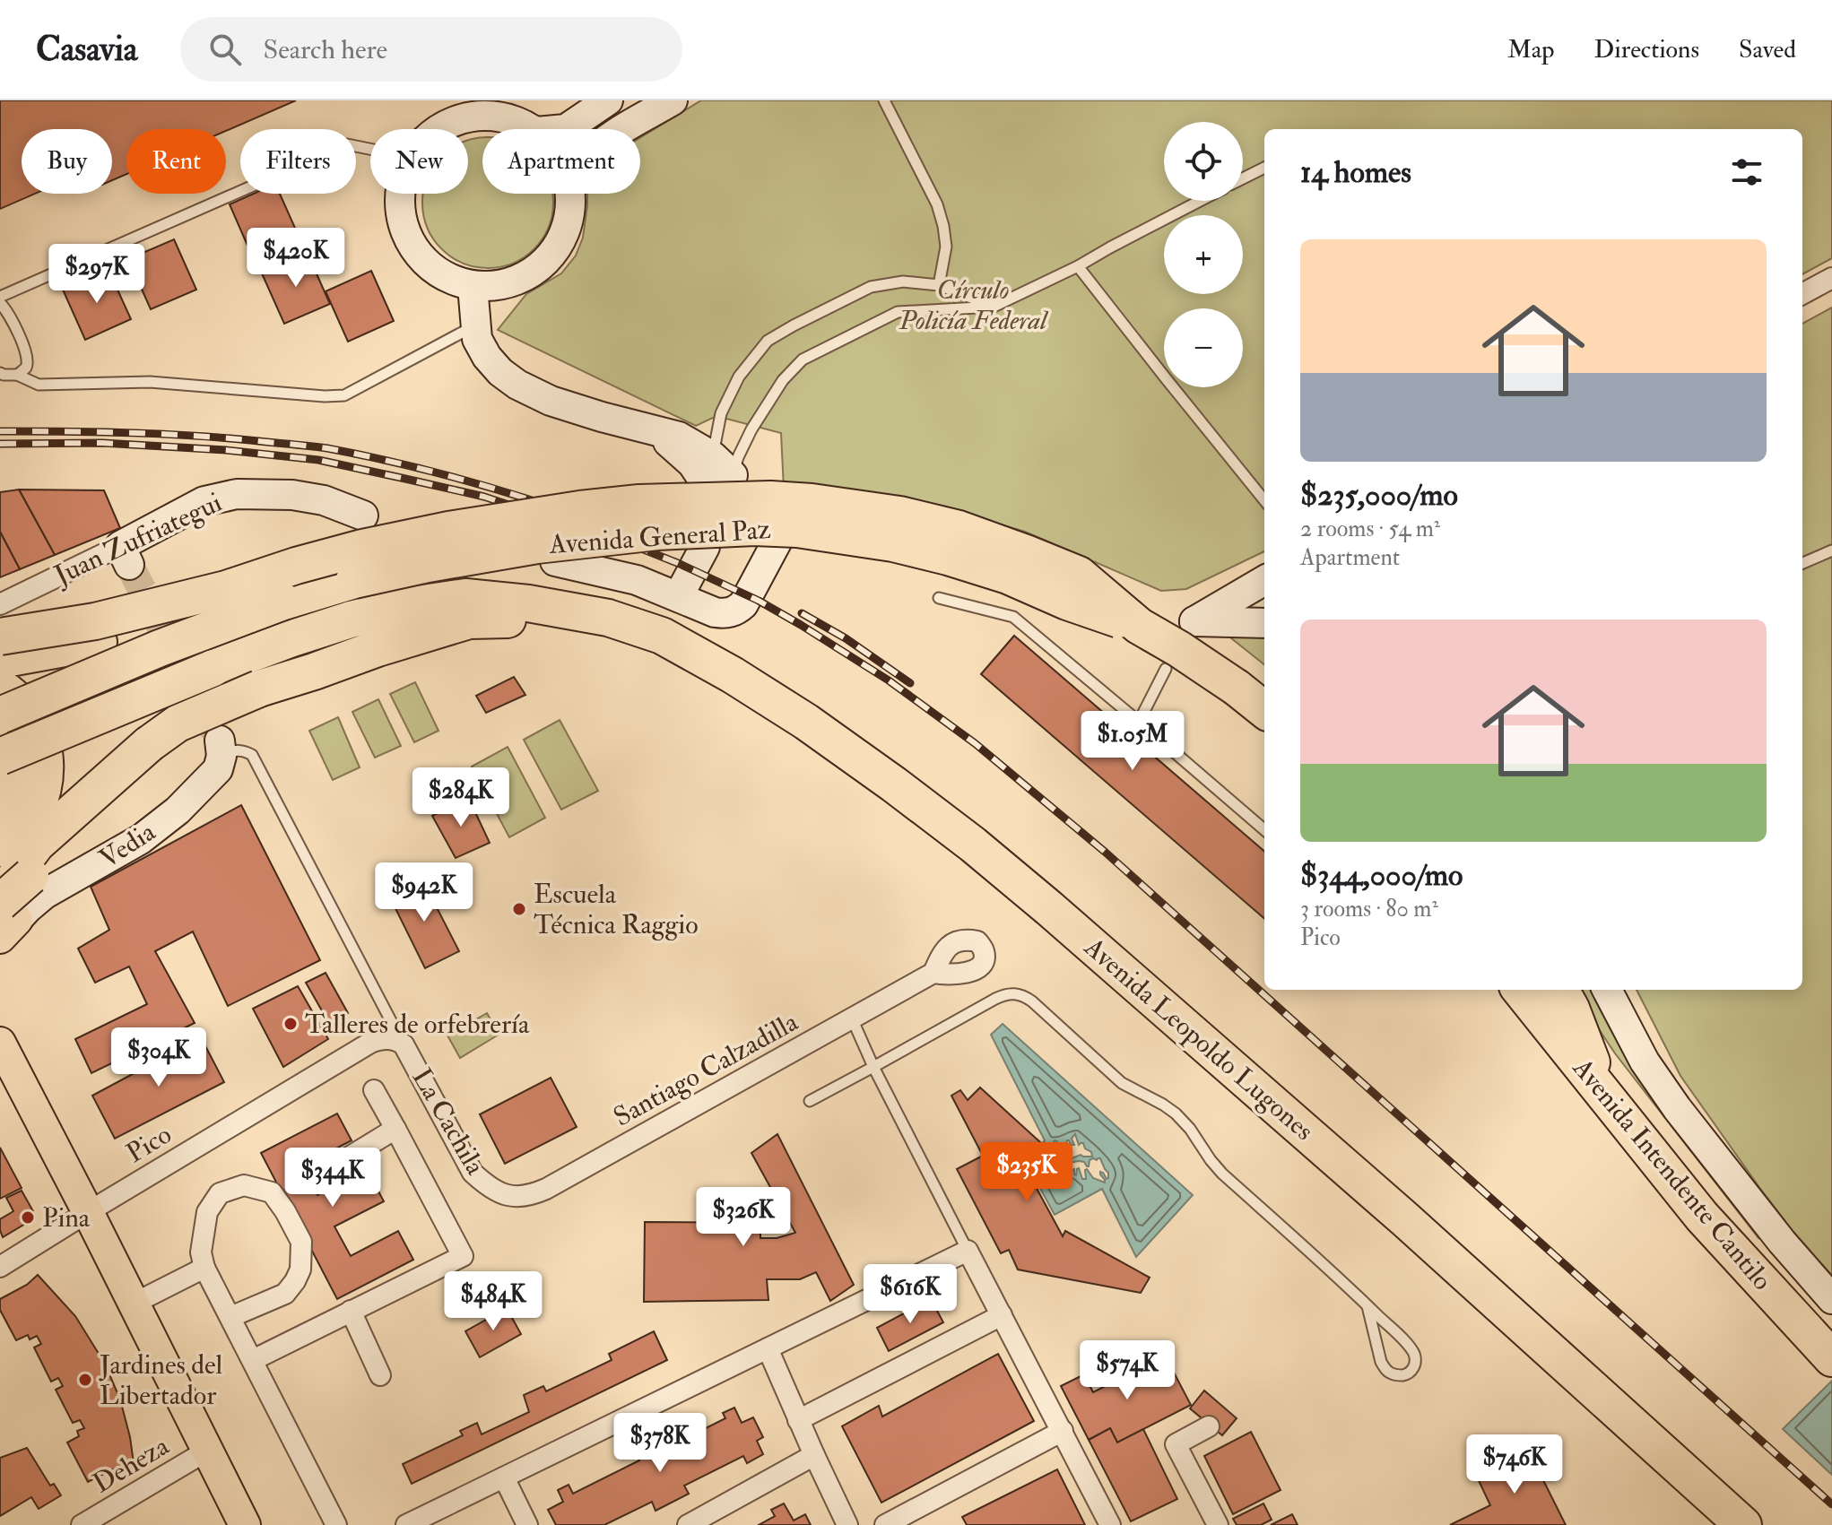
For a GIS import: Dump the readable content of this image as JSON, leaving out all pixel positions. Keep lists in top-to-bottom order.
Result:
{
  "streets": {
    "highway": ["Avenida General Paz", "Avenida Leopoldo Lugones", "Avenida Intendente Cantilo"],
    "street": [
      "Juan Zufriategui",
      "Vedia",
      "Santiago Calzadilla",
      "La Cachila",
      "Pico",
      "Deheza"
    ]
  },
  "crossings": [
    ["Santiago Calzadilla", "La Cachila"],
    ["La Cachila", "Pico"]
  ],
  "parks": ["Círculo Policía Federal"],
  "places": [
    "Escuela Técnica Raggio",
    "Talleres de orfebrería",
    "Pina",
    "Jardines del Libertador"
  ],
  "page": {
    "header": "Casavia",
    "search": "Search here",
    "nav": ["Map", "Directions", "Saved"],
    "map_buttons": ["+", "−"],
    "chip": [
      "Buy",
      "Rent",
      "Filters",
      "New",
      "Apartment"
    ],
    "heading": "14 homes",
    "list": [
      {
        "name": "$235,000/mo",
        "note": "2 rooms · 54 m² · Apartment"
      },
      {
        "name": "$344,000/mo",
        "note": "3 rooms · 80 m² · Pico"
      }
    ],
    "price": [
      "$420K",
      "$297K",
      "$1.05M",
      "$284K",
      "$942K",
      "$304K",
      "$235K",
      "$344K",
      "$326K",
      "$616K",
      "$484K",
      "$574K",
      "$378K",
      "$746K"
    ]
  }
}
